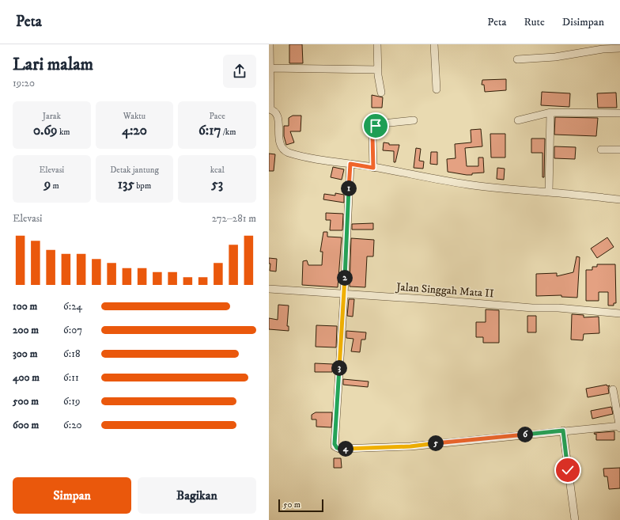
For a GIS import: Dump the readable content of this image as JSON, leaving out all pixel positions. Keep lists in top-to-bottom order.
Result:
{
  "streets": {
    "street": ["Jalan Singgah Mata II"]
  },
  "scale_bar": "50 m",
  "page": {
    "header": "Peta",
    "nav": ["Peta", "Rute", "Disimpan"],
    "heading": ["Lari malam", "19:20"],
    "stats": [
      ["Jarak", "0.69 km"],
      ["Waktu", "4:20"],
      ["Pace", "6:17 /km"],
      ["Elevasi", "9 m"],
      ["Detak jantung", "135 bpm"],
      ["kcal", "53"]
    ],
    "pins": [
      "1",
      "2",
      "3",
      "6",
      "5",
      "4"
    ],
    "chart": ["Elevasi", "272–281 m"],
    "list": [
      {
        "name": "100 m",
        "note": "6:24"
      },
      {
        "name": "200 m",
        "note": "6:07"
      },
      {
        "name": "300 m",
        "note": "6:18"
      },
      {
        "name": "400 m",
        "note": "6:11"
      },
      {
        "name": "500 m",
        "note": "6:19"
      },
      {
        "name": "600 m",
        "note": "6:20"
      }
    ],
    "buttons": ["Simpan", "Bagikan"],
    "scale": "50 m"
  }
}
